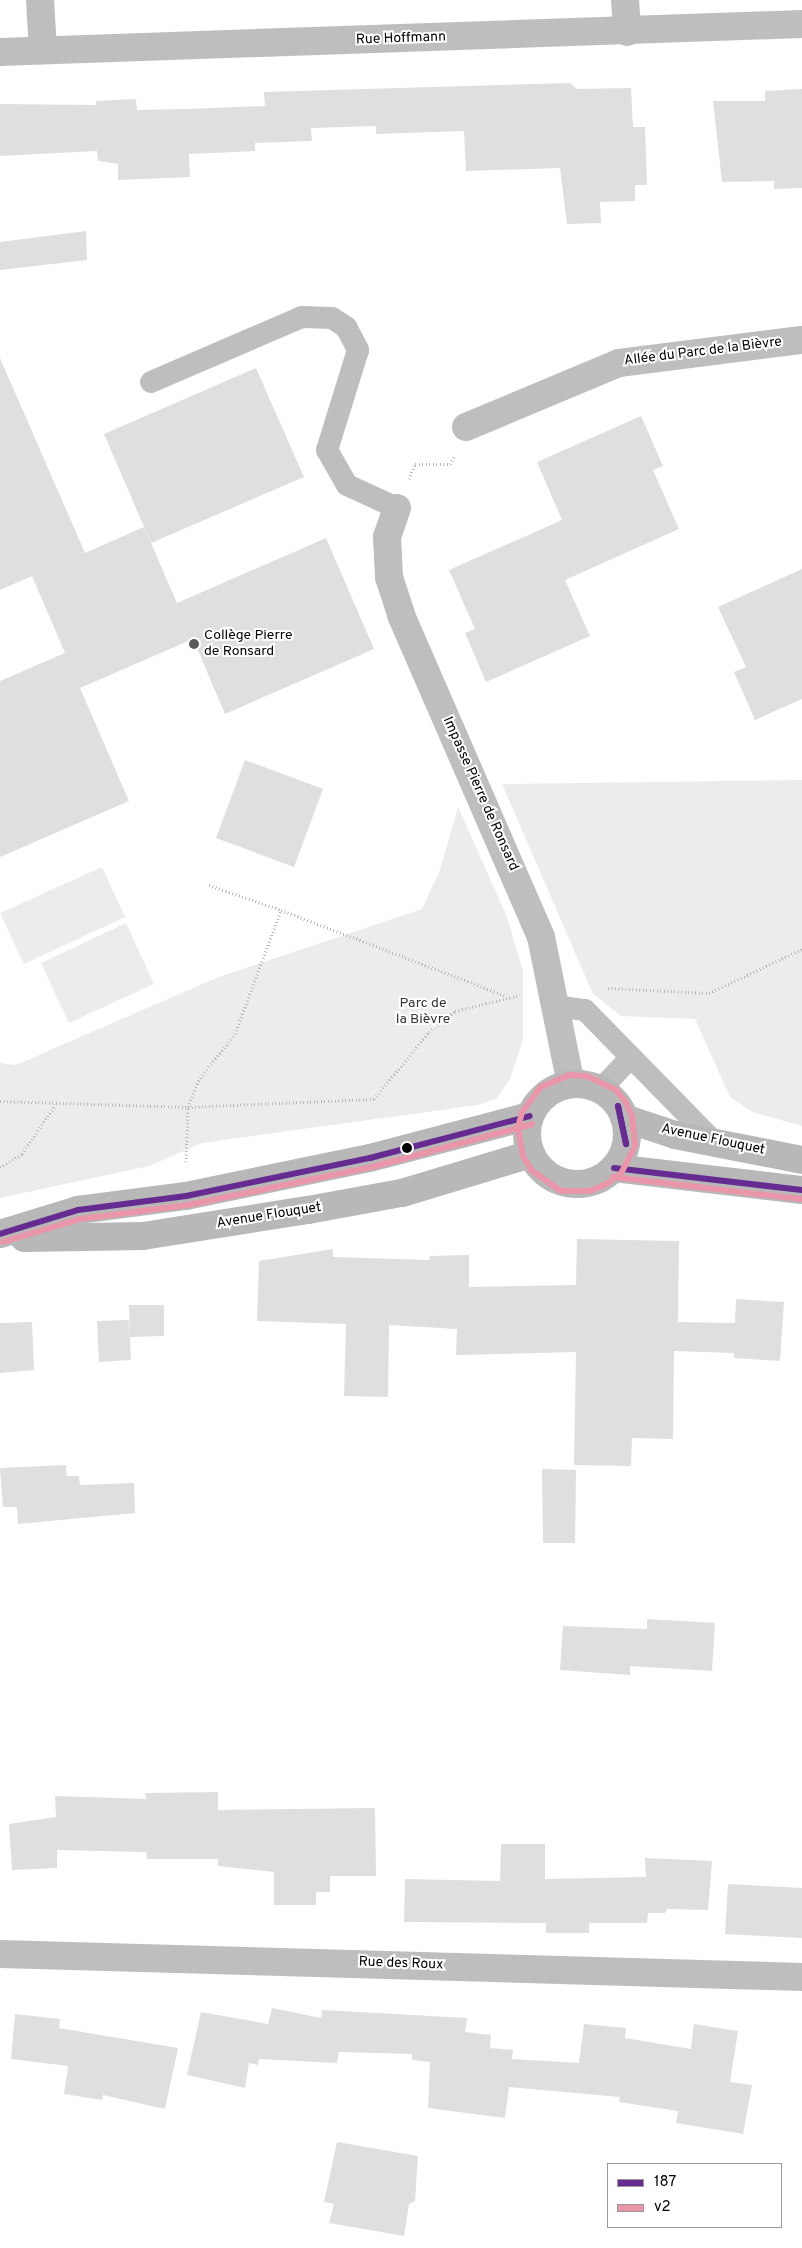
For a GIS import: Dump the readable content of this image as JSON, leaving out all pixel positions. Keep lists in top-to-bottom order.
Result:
{
  "streets": {
    "main road": ["Avenue Flouquet"],
    "street": [
      "Rue Hoffmann",
      "Allée du Parc de la Bièvre",
      "Impasse Pierre de Ronsard",
      "Rue des Roux"
    ]
  },
  "crossings": [
    ["Impasse Pierre de Ronsard", "Avenue Flouquet"]
  ],
  "parks": ["Parc de la Bièvre"],
  "places": ["Collège Pierre de Ronsard"],
  "lines": ["transit line v2", "transit line 187"],
  "legend": ["187", "v2"]
}
